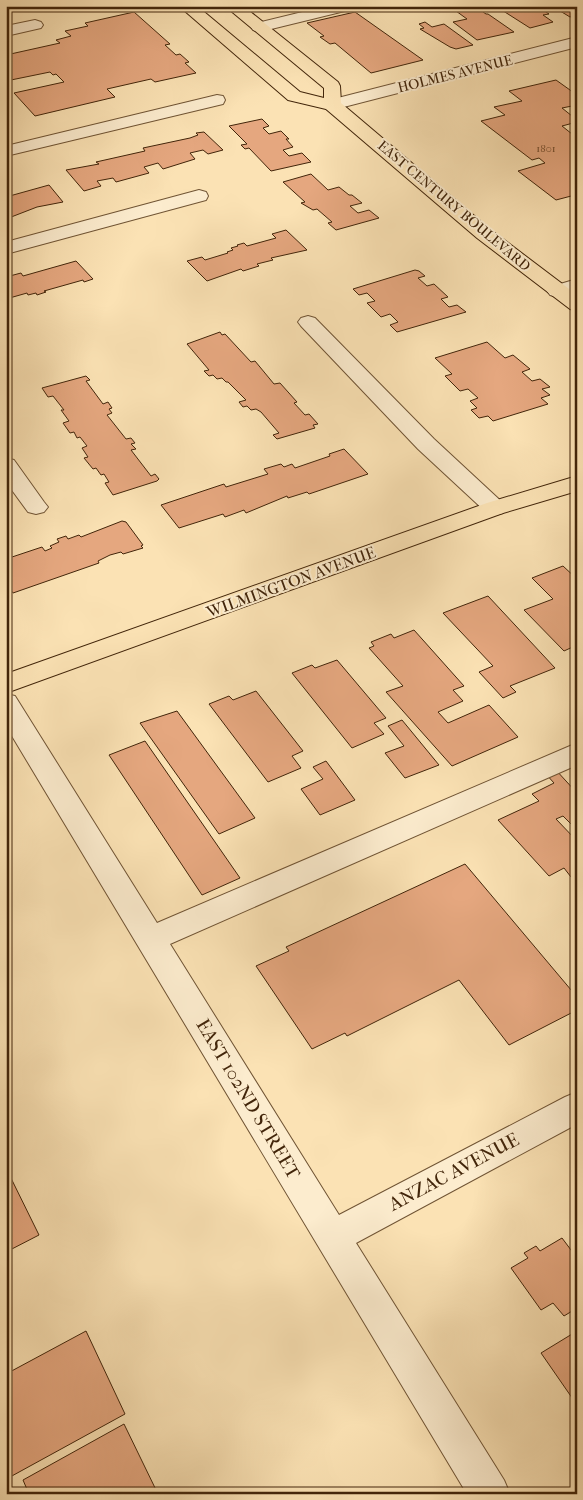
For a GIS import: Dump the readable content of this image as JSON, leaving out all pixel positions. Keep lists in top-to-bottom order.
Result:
{
  "streets": {
    "main road": ["EAST CENTURY BOULEVARD", "WILMINGTON AVENUE"],
    "street": ["HOLMES AVENUE", "EAST 102ND STREET", "ANZAC AVENUE"]
  },
  "crossings": [
    ["HOLMES AVENUE", "EAST CENTURY BOULEVARD"],
    ["EAST 102ND STREET", "ANZAC AVENUE"]
  ],
  "house_numbers": ["1801"]
}
